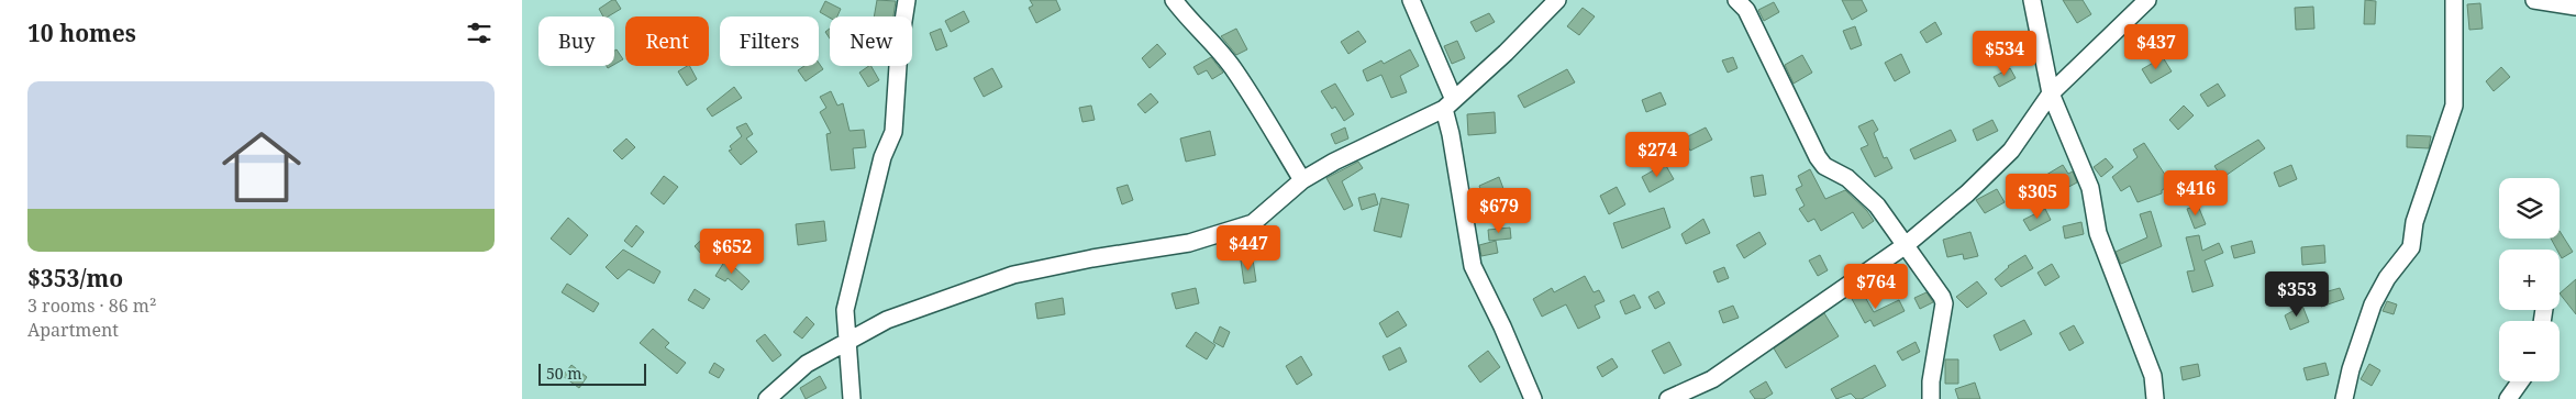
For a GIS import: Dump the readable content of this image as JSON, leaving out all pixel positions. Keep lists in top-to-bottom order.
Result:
{
  "scale_bar": "50 m",
  "page": {
    "heading": "10 homes",
    "chip": [
      "Buy",
      "Rent",
      "Filters",
      "New"
    ],
    "price": [
      "$437",
      "$534",
      "$274",
      "$416",
      "$305",
      "$679",
      "$447",
      "$652",
      "$764",
      "$353"
    ],
    "list": [
      {
        "name": "$353/mo",
        "note": "3 rooms · 86 m² · Apartment"
      }
    ],
    "map_buttons": ["+", "−"],
    "scale": "50 m"
  }
}
